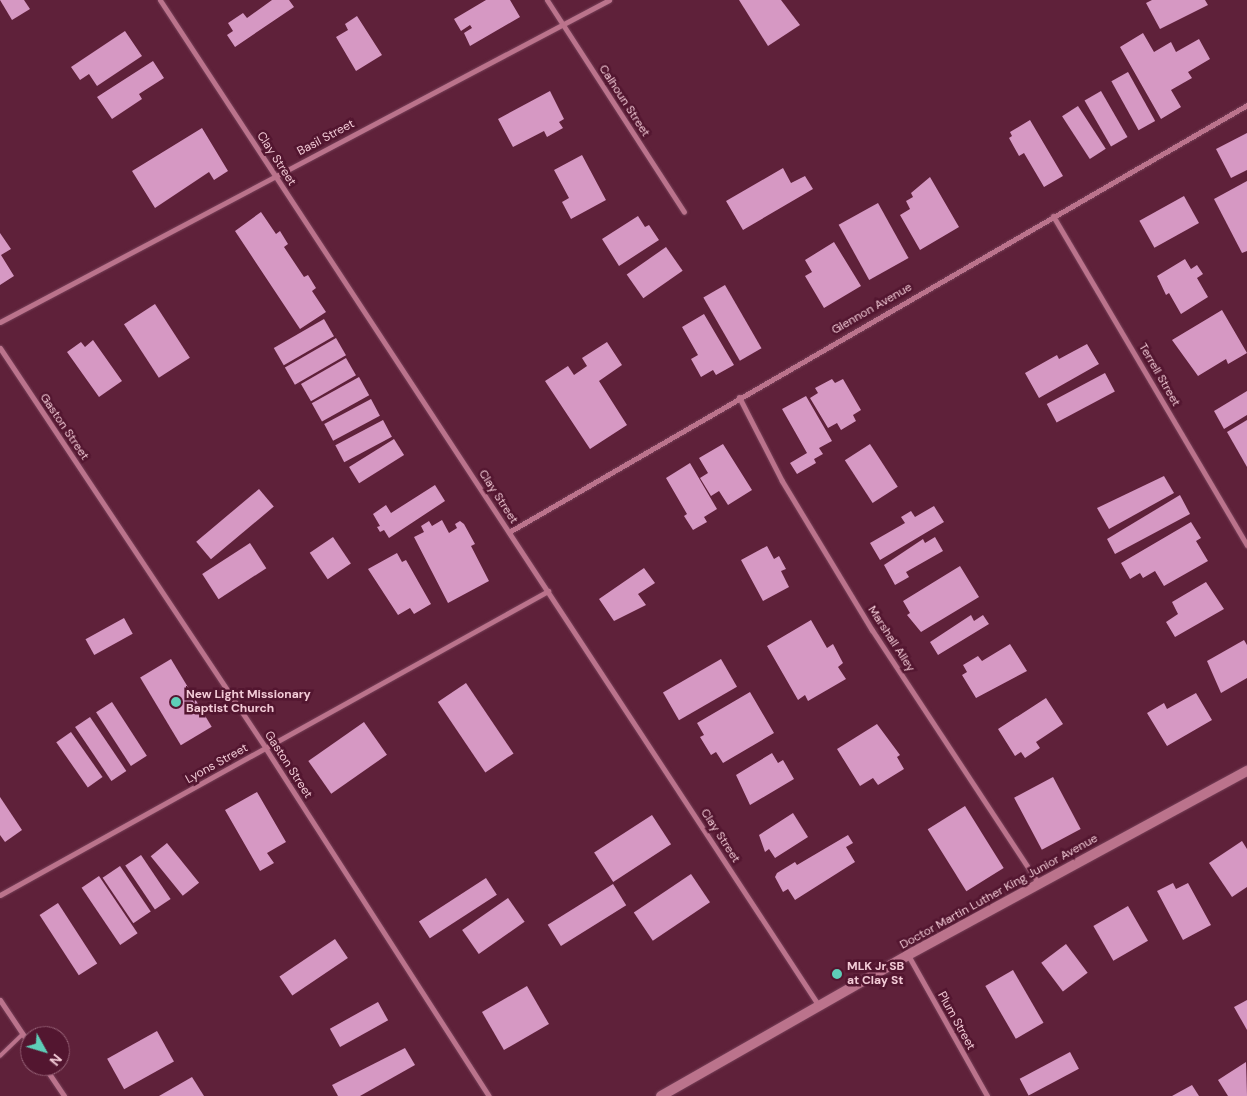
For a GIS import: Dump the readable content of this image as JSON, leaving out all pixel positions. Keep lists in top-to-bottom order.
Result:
{
  "streets": {
    "main road": ["Doctor Martin Luther King Junior Avenue"],
    "street": [
      "Calhoun Street",
      "Basil Street",
      "Clay Street",
      "Glennon Avenue",
      "Terrell Street",
      "Gaston Street",
      "Marshall Alley",
      "Lyons Street",
      "Plum Street"
    ]
  },
  "crossings": [
    ["Calhoun Street", "Basil Street"],
    ["Basil Street", "Clay Street"],
    ["Clay Street", "Glennon Avenue"],
    ["Clay Street", "Lyons Street"],
    ["Clay Street", "Doctor Martin Luther King Junior Avenue"],
    ["Glennon Avenue", "Terrell Street"],
    ["Glennon Avenue", "Marshall Alley"],
    ["Gaston Street", "Lyons Street"],
    ["Marshall Alley", "Doctor Martin Luther King Junior Avenue"],
    ["Doctor Martin Luther King Junior Avenue", "Plum Street"]
  ],
  "places": ["New Light Missionary Baptist Church", "MLK Jr SB at Clay St"],
  "north": "bottom right"
}
